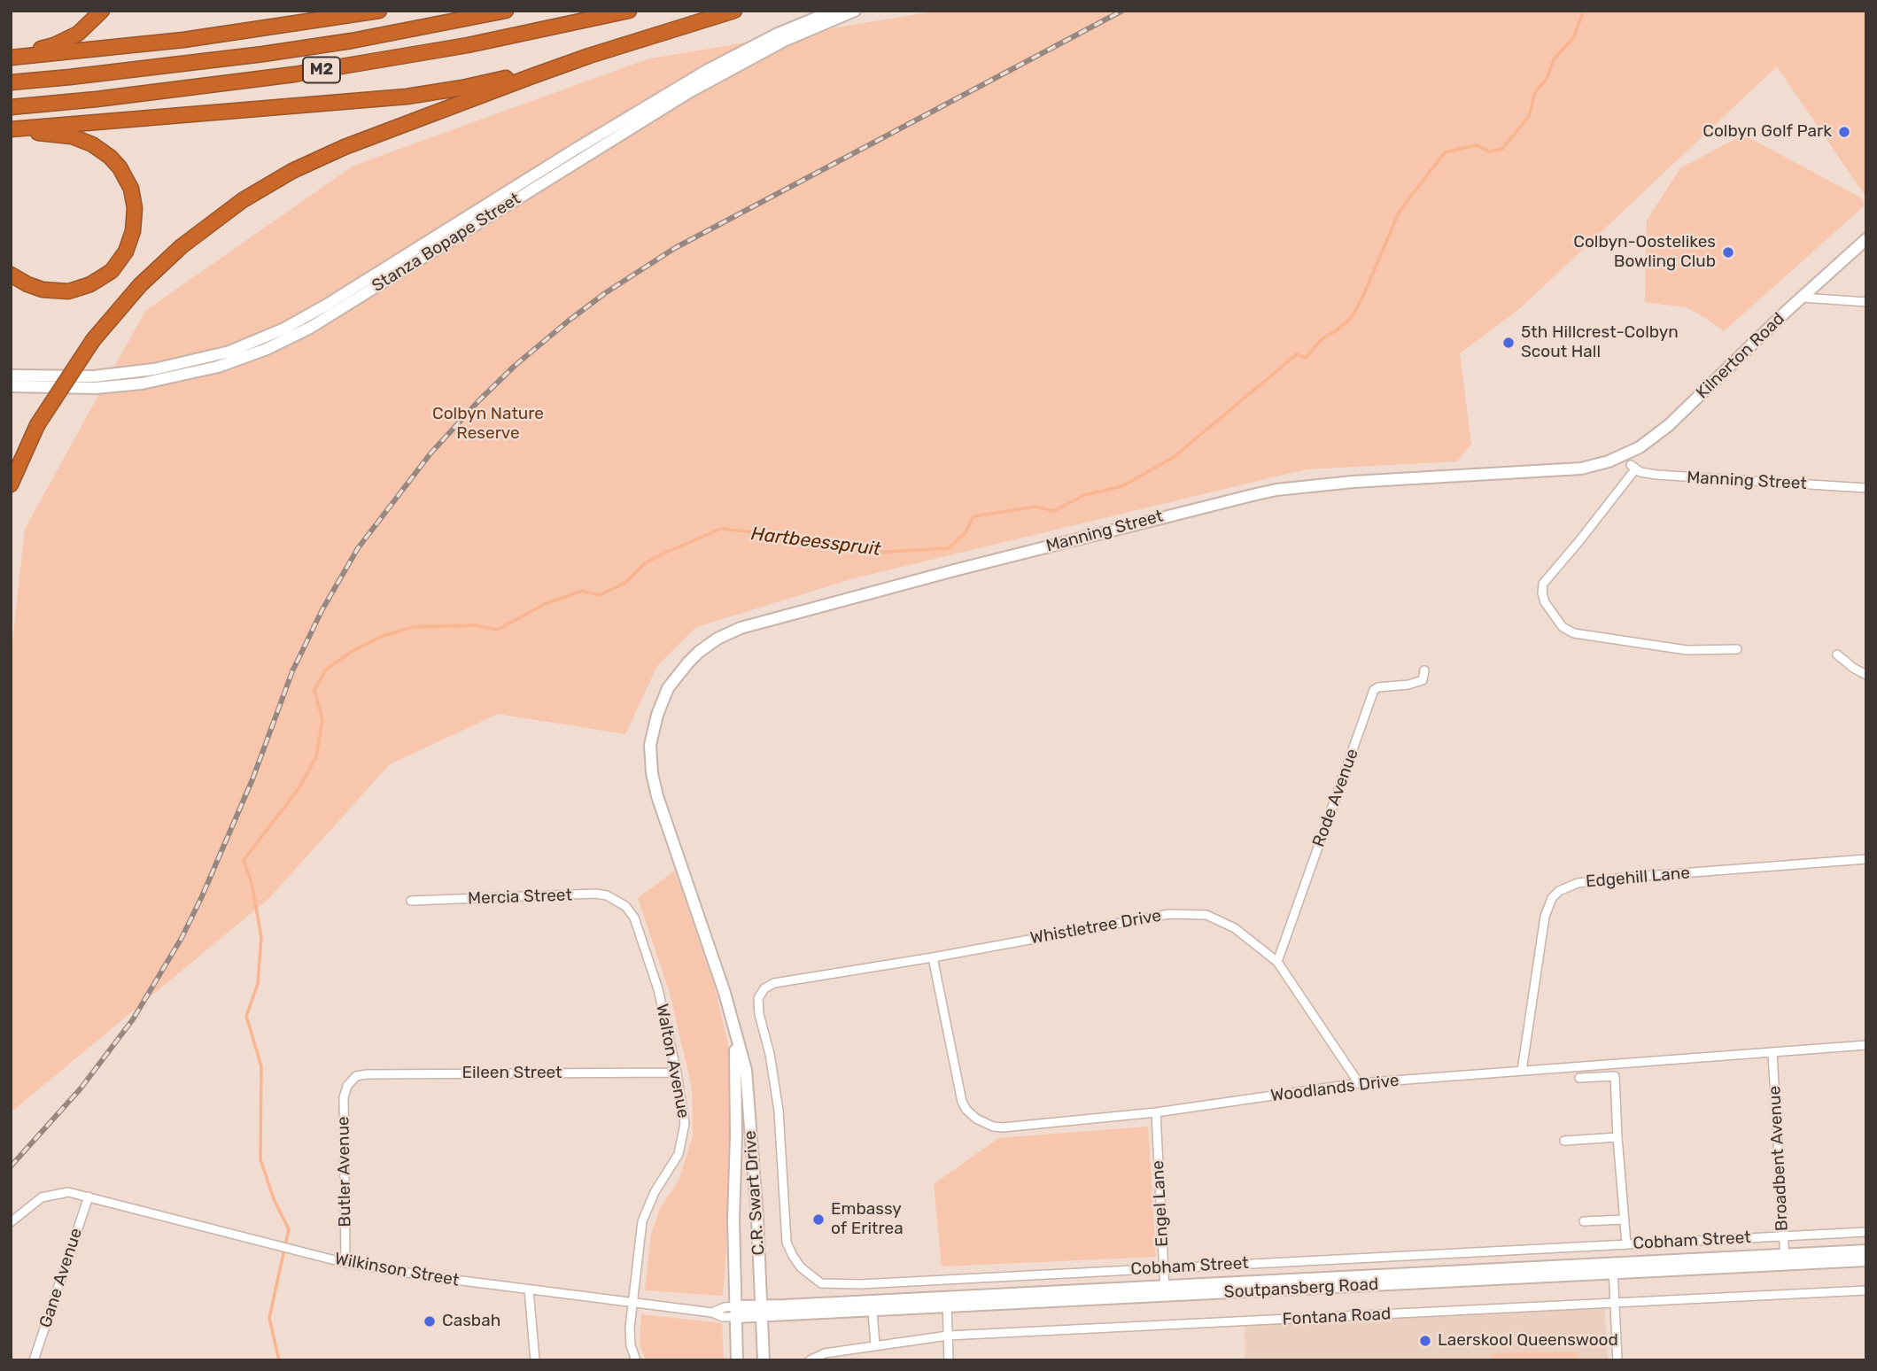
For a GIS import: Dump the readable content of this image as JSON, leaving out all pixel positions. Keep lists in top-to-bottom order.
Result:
{
  "streets": {
    "highway": ["M2"],
    "main road": [
      "Stanza Bopape Street",
      "Kilnerton Road",
      "Manning Street",
      "C.R. Swart Drive",
      "Soutpansberg Road"
    ],
    "street": [
      "Rode Avenue",
      "Edgehill Lane",
      "Mercia Street",
      "Whistletree Drive",
      "Walton Avenue",
      "Eileen Street",
      "Woodlands Drive",
      "Broadbent Avenue",
      "Butler Avenue",
      "Engel Lane",
      "Cobham Street",
      "Wilkinson Street",
      "Gane Avenue",
      "Fontana Road"
    ]
  },
  "crossings": [
    ["Kilnerton Road", "Manning Street"],
    ["Manning Street", "C.R. Swart Drive"],
    ["Rode Avenue", "Whistletree Drive"],
    ["Edgehill Lane", "Woodlands Drive"],
    ["Mercia Street", "Walton Avenue"],
    ["Whistletree Drive", "Woodlands Drive"],
    ["Whistletree Drive", "Cobham Street"],
    ["Walton Avenue", "Eileen Street"],
    ["Walton Avenue", "Wilkinson Street"],
    ["Eileen Street", "Butler Avenue"],
    ["Woodlands Drive", "Broadbent Avenue"],
    ["Woodlands Drive", "Engel Lane"],
    ["Broadbent Avenue", "Cobham Street"],
    ["Broadbent Avenue", "Soutpansberg Road"],
    ["Butler Avenue", "Wilkinson Street"],
    ["C.R. Swart Drive", "Wilkinson Street"],
    ["C.R. Swart Drive", "Soutpansberg Road"],
    ["Engel Lane", "Cobham Street"],
    ["Engel Lane", "Soutpansberg Road"],
    ["Wilkinson Street", "Gane Avenue"],
    ["Wilkinson Street", "Soutpansberg Road"]
  ],
  "water": ["Hartbeesspruit"],
  "parks": ["Colbyn Nature Reserve"],
  "places": [
    "Colbyn Golf Park",
    "Colbyn-Oostelikes Bowling Club",
    "5th Hillcrest-Colbyn Scout Hall",
    "Embassy of Eritrea",
    "Casbah",
    "Laerskool Queenswood"
  ]
}
